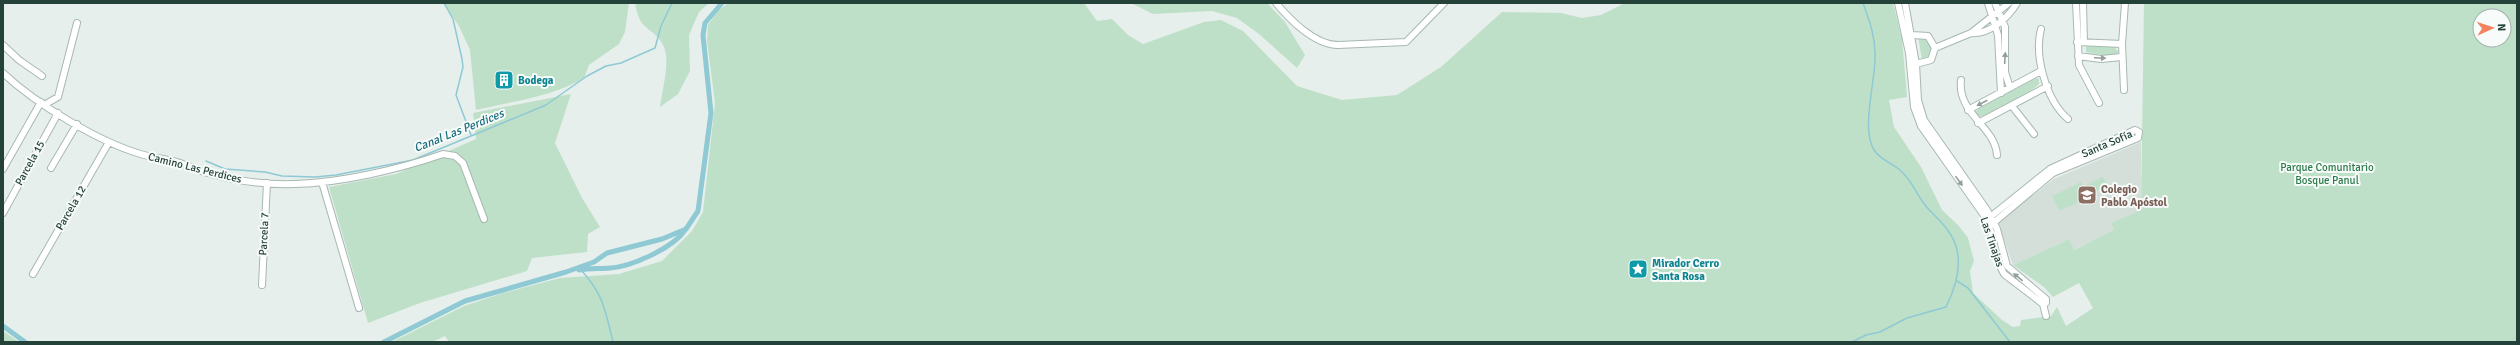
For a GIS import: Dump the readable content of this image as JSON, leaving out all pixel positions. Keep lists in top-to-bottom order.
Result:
{
  "streets": {
    "street": [
      "Santa Sofía",
      "Parcela 15",
      "Camino Las Perdices",
      "Parcela 12",
      "Parcela 7",
      "Las Tinajas"
    ]
  },
  "crossings": [
    ["Santa Sofía", "Las Tinajas"],
    ["Parcela 15", "Camino Las Perdices"],
    ["Camino Las Perdices", "Parcela 12"],
    ["Camino Las Perdices", "Parcela 7"]
  ],
  "water": ["Canal Las Perdices"],
  "parks": ["Parque Comunitario Bosque Panul"],
  "places": {
    "building": ["Bodega"],
    "school or university": ["Colegio Pablo Apóstol"],
    "place": ["Mirador Cerro Santa Rosa"]
  },
  "north": "right"
}
